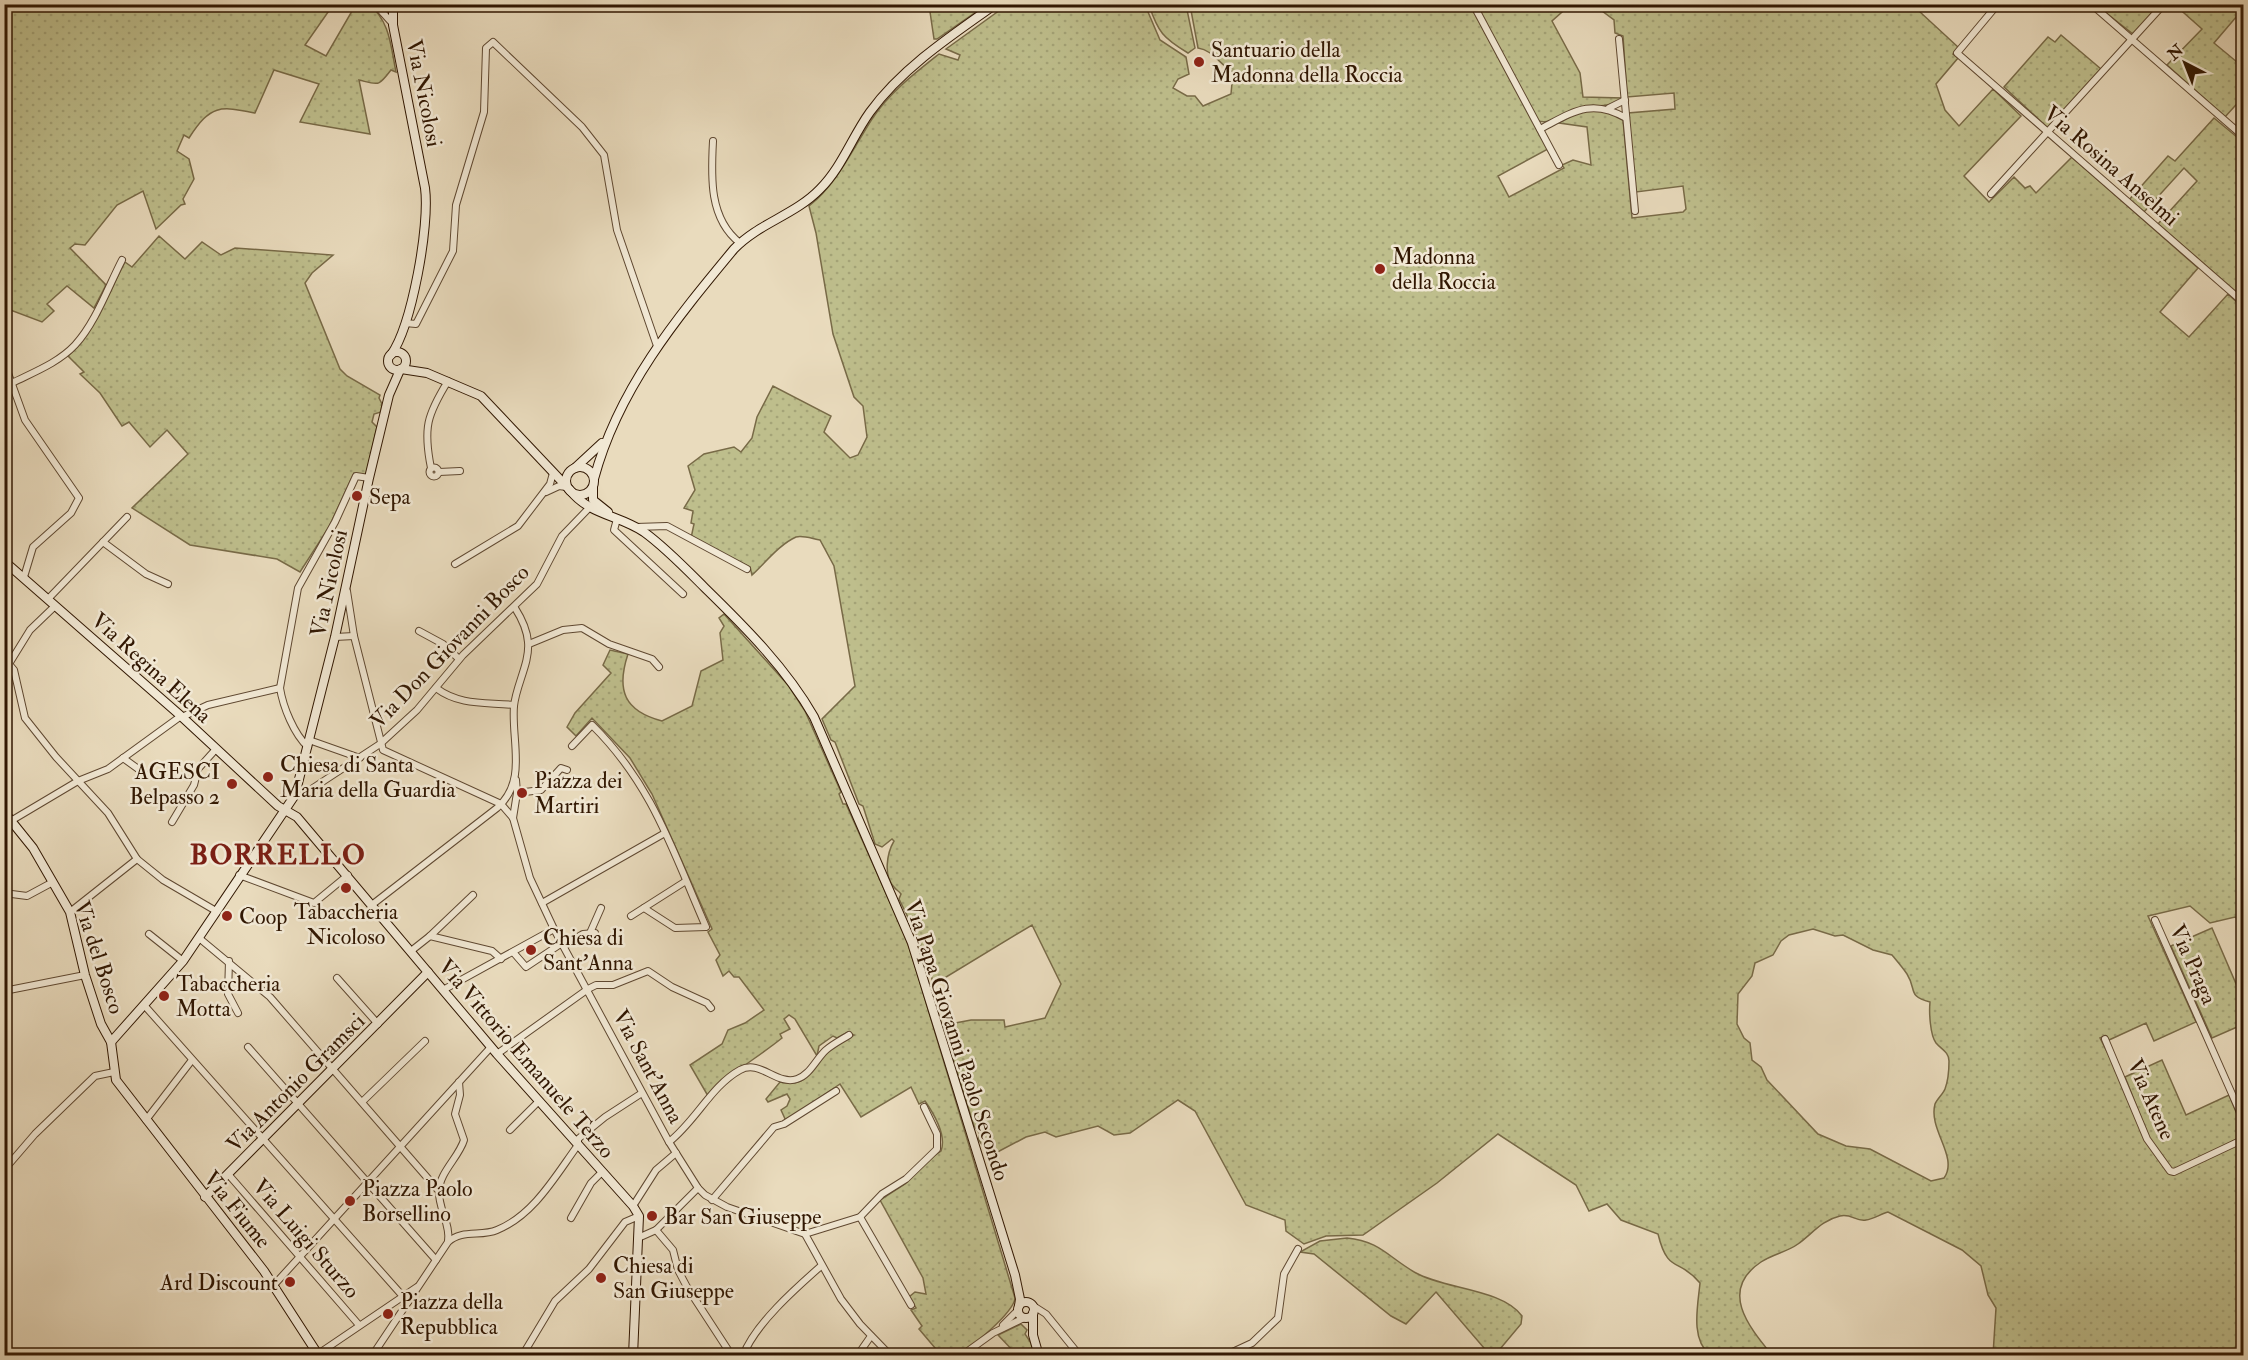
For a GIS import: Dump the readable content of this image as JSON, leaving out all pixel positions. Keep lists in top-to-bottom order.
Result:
{
  "streets": {
    "street": [
      "Via Nicolosi",
      "Via Rosina Anselmi",
      "Via Don Giovanni Bosco",
      "Via Regina Elena",
      "Via del Bosco",
      "Via Praga",
      "Via Papa Giovanni Paolo Secondo",
      "Via Vittorio Emanuele Terzo",
      "Via Sant'Anna",
      "Via Antonio Gramsci",
      "Via Atene",
      "Via Fiume",
      "Via Luigi Sturzo"
    ]
  },
  "crossings": [
    ["Via Regina Elena", "Via Vittorio Emanuele Terzo"],
    ["Via del Bosco", "Via Fiume"],
    ["Via Vittorio Emanuele Terzo", "Via Antonio Gramsci"],
    ["Via Antonio Gramsci", "Via Fiume"],
    ["Via Antonio Gramsci", "Via Luigi Sturzo"]
  ],
  "districts": ["BORRELLO"],
  "places": [
    "Santuario della Madonna della Roccia",
    "Madonna della Roccia",
    "Sepa",
    "Chiesa di Santa Maria della Guardia",
    "AGESCI Belpasso 2",
    "Piazza dei Martiri",
    "Tabaccheria Nicoloso",
    "Coop",
    "Chiesa di Sant'Anna",
    "Tabaccheria Motta",
    "Piazza Paolo Borsellino",
    "Bar San Giuseppe",
    "Chiesa di San Giuseppe",
    "Ard Discount",
    "Piazza della Repubblica"
  ],
  "north": "top left"
}
